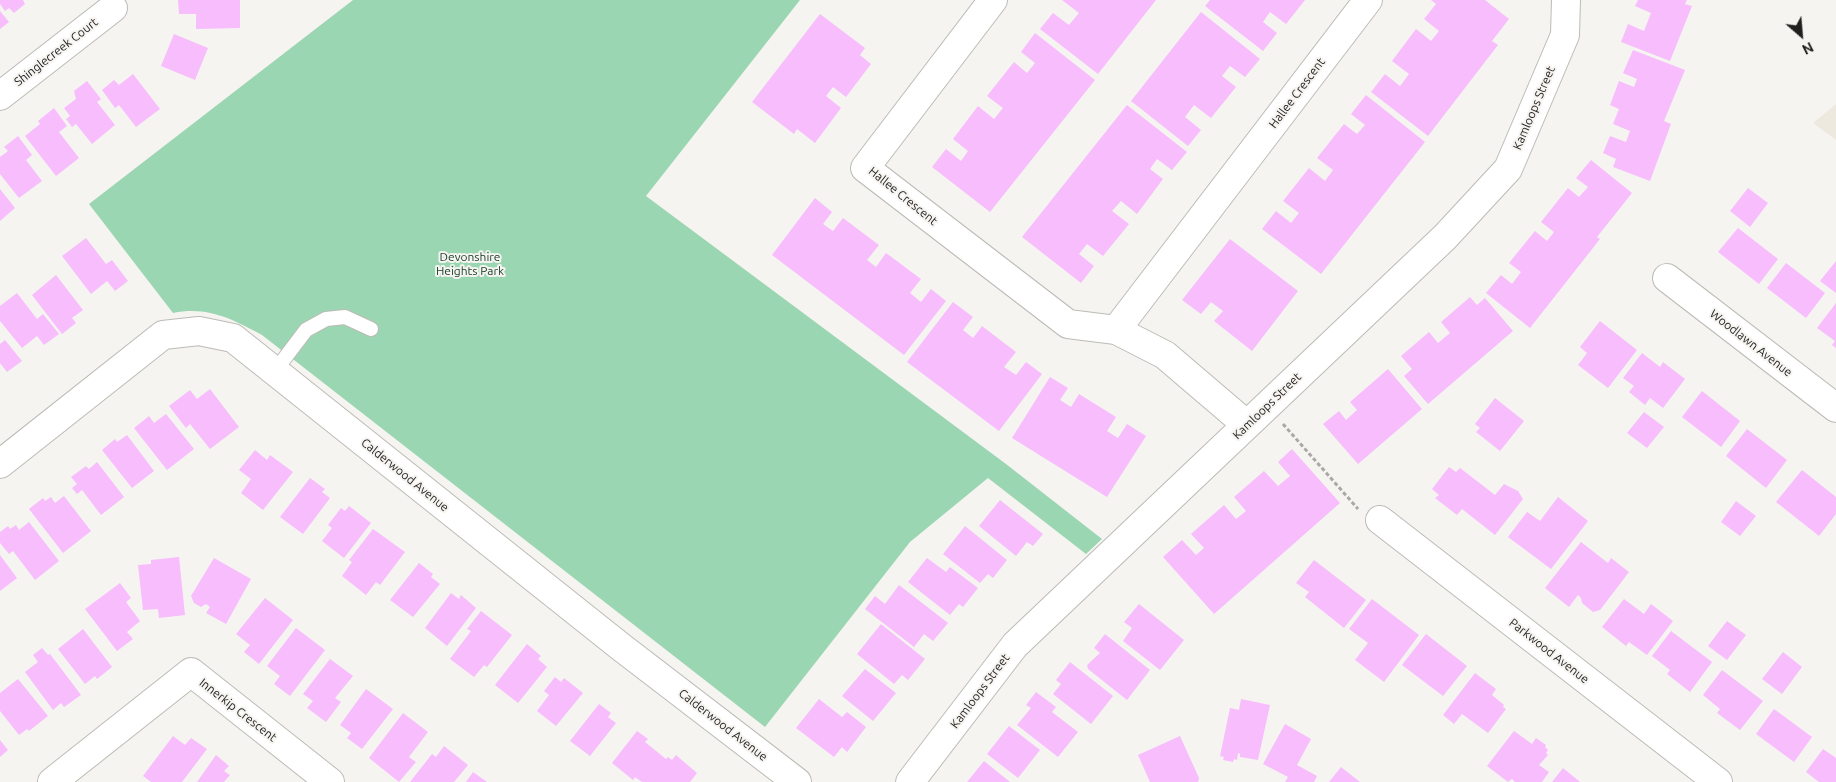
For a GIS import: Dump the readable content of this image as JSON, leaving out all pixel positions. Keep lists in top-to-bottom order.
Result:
{
  "streets": {
    "street": [
      "Shinglecreek Court",
      "Hallee Crescent",
      "Kamloops Street",
      "Woodlawn Avenue",
      "Calderwood Avenue",
      "Parkwood Avenue",
      "Innerkip Crescent"
    ]
  },
  "crossings": [
    ["Hallee Crescent", "Kamloops Street"]
  ],
  "parks": ["Devonshire Heights Park"],
  "north": "bottom right"
}
